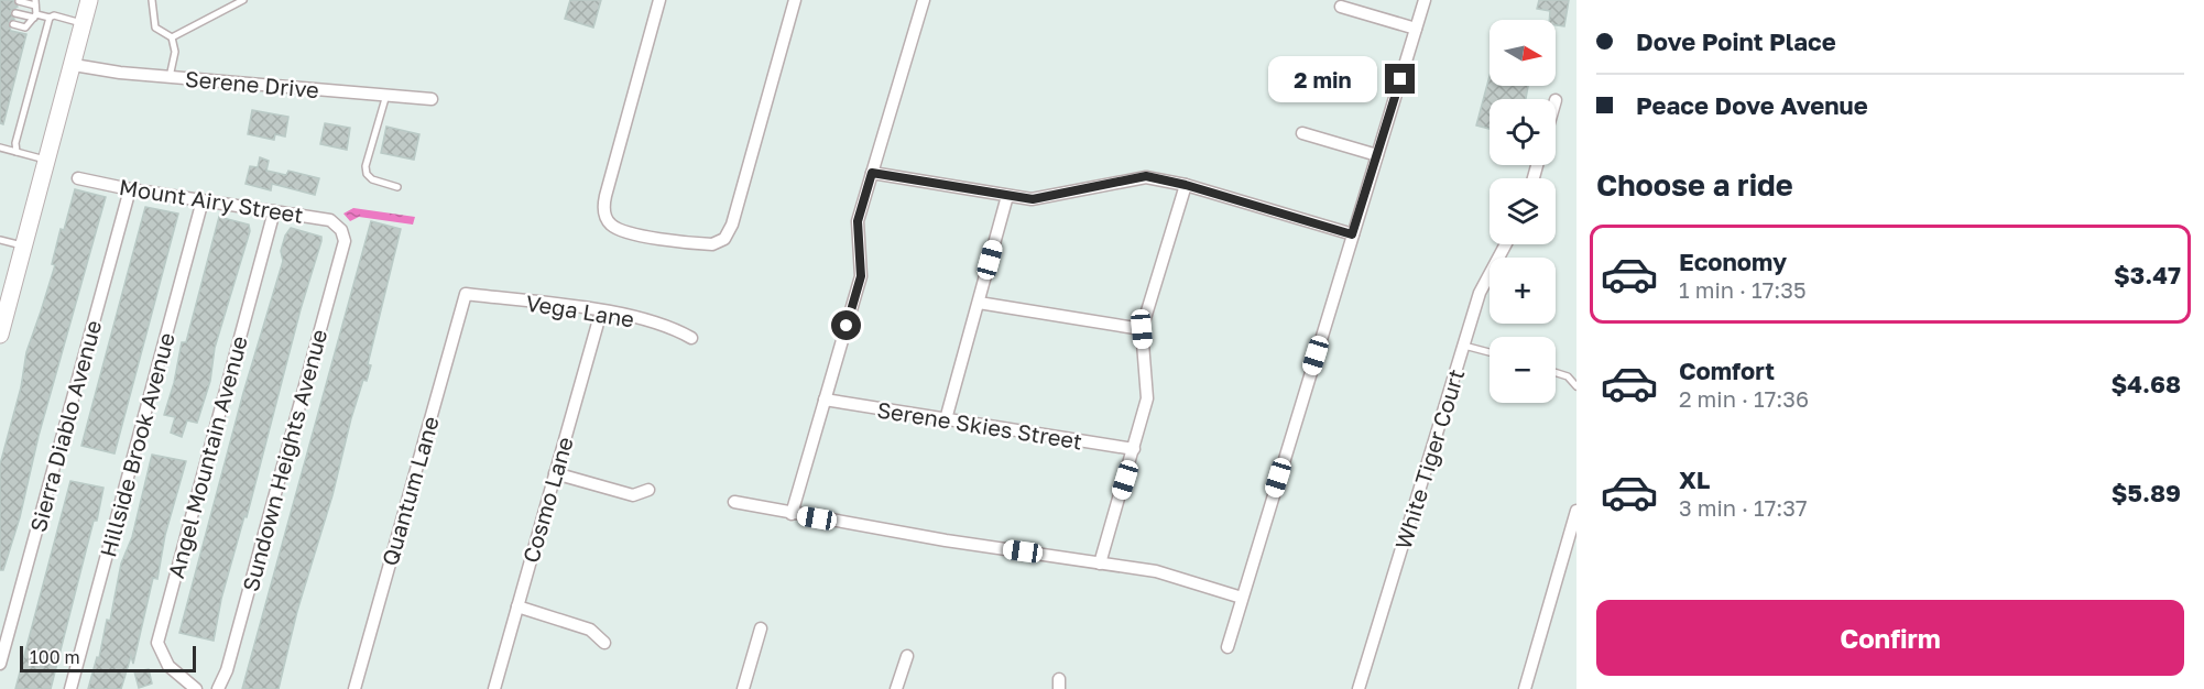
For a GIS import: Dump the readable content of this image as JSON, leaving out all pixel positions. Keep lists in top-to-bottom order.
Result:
{
  "streets": {
    "street": [
      "Serene Drive",
      "Mount Airy Street",
      "Vega Lane",
      "Serene Skies Street",
      "Sierra Diablo Avenue",
      "Hillside Brook Avenue",
      "Angel Mountain Avenue",
      "White Tiger Court",
      "Sundown Heights Avenue",
      "Quantum Lane",
      "Cosmo Lane"
    ]
  },
  "crossings": [
    ["Mount Airy Street", "Sierra Diablo Avenue"],
    ["Mount Airy Street", "Hillside Brook Avenue"],
    ["Mount Airy Street", "Angel Mountain Avenue"],
    ["Mount Airy Street", "Sundown Heights Avenue"],
    ["Vega Lane", "Quantum Lane"],
    ["Vega Lane", "Cosmo Lane"]
  ],
  "scale_bar": "100 m",
  "north": "right",
  "page": {
    "banner": ["Dove Point Place", "Peace Dove Avenue"],
    "map_buttons": ["+", "−"],
    "bubble": "2 min",
    "heading": "Choose a ride",
    "list": [
      {
        "name": "Economy",
        "note": "1 min · 17:35",
        "value": "$3.47"
      },
      {
        "name": "Comfort",
        "note": "2 min · 17:36",
        "value": "$4.68"
      },
      {
        "name": "XL",
        "note": "3 min · 17:37",
        "value": "$5.89"
      }
    ],
    "buttons": "Confirm",
    "scale": "100 m"
  }
}
